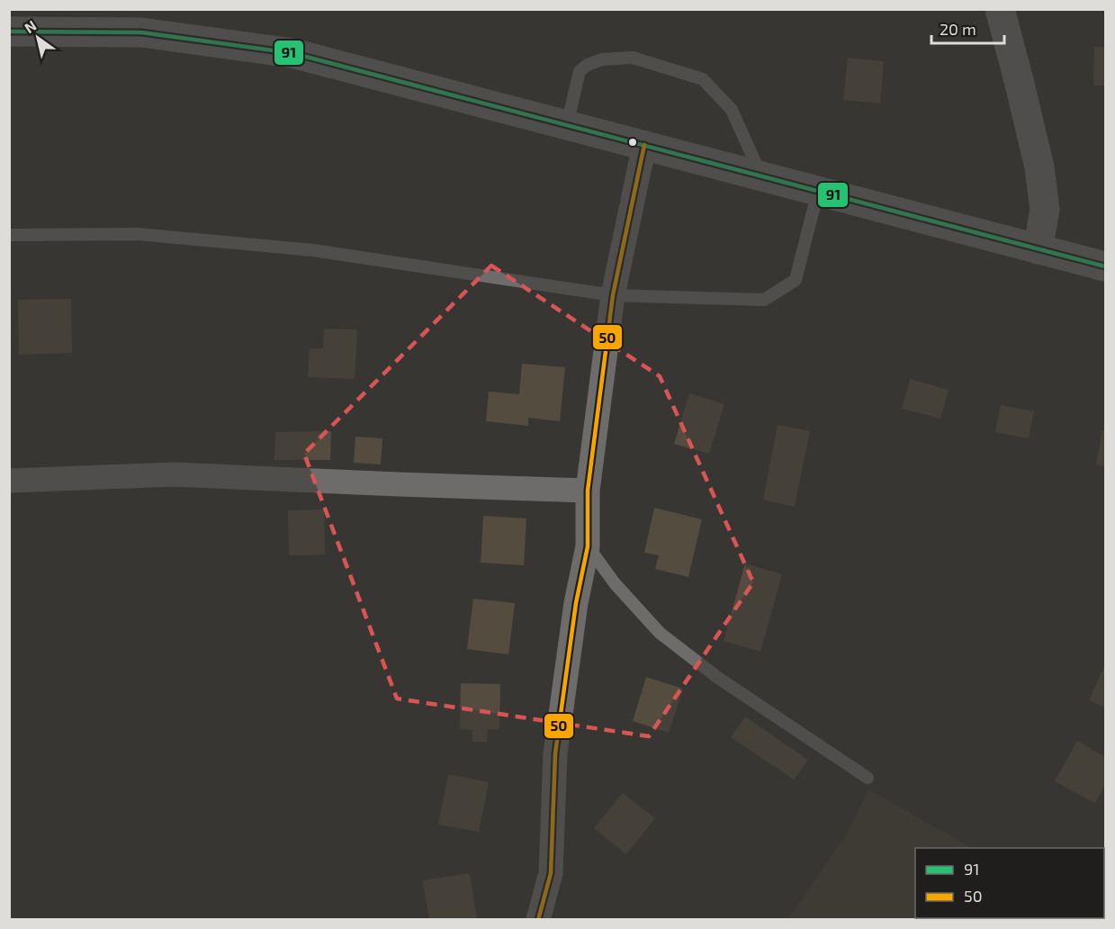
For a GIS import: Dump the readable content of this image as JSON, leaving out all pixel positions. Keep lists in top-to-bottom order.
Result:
{
  "lines": ["transit line 91", "transit line 50"],
  "legend": ["91", "50"],
  "scale_bar": "20 m",
  "north": "top left"
}
